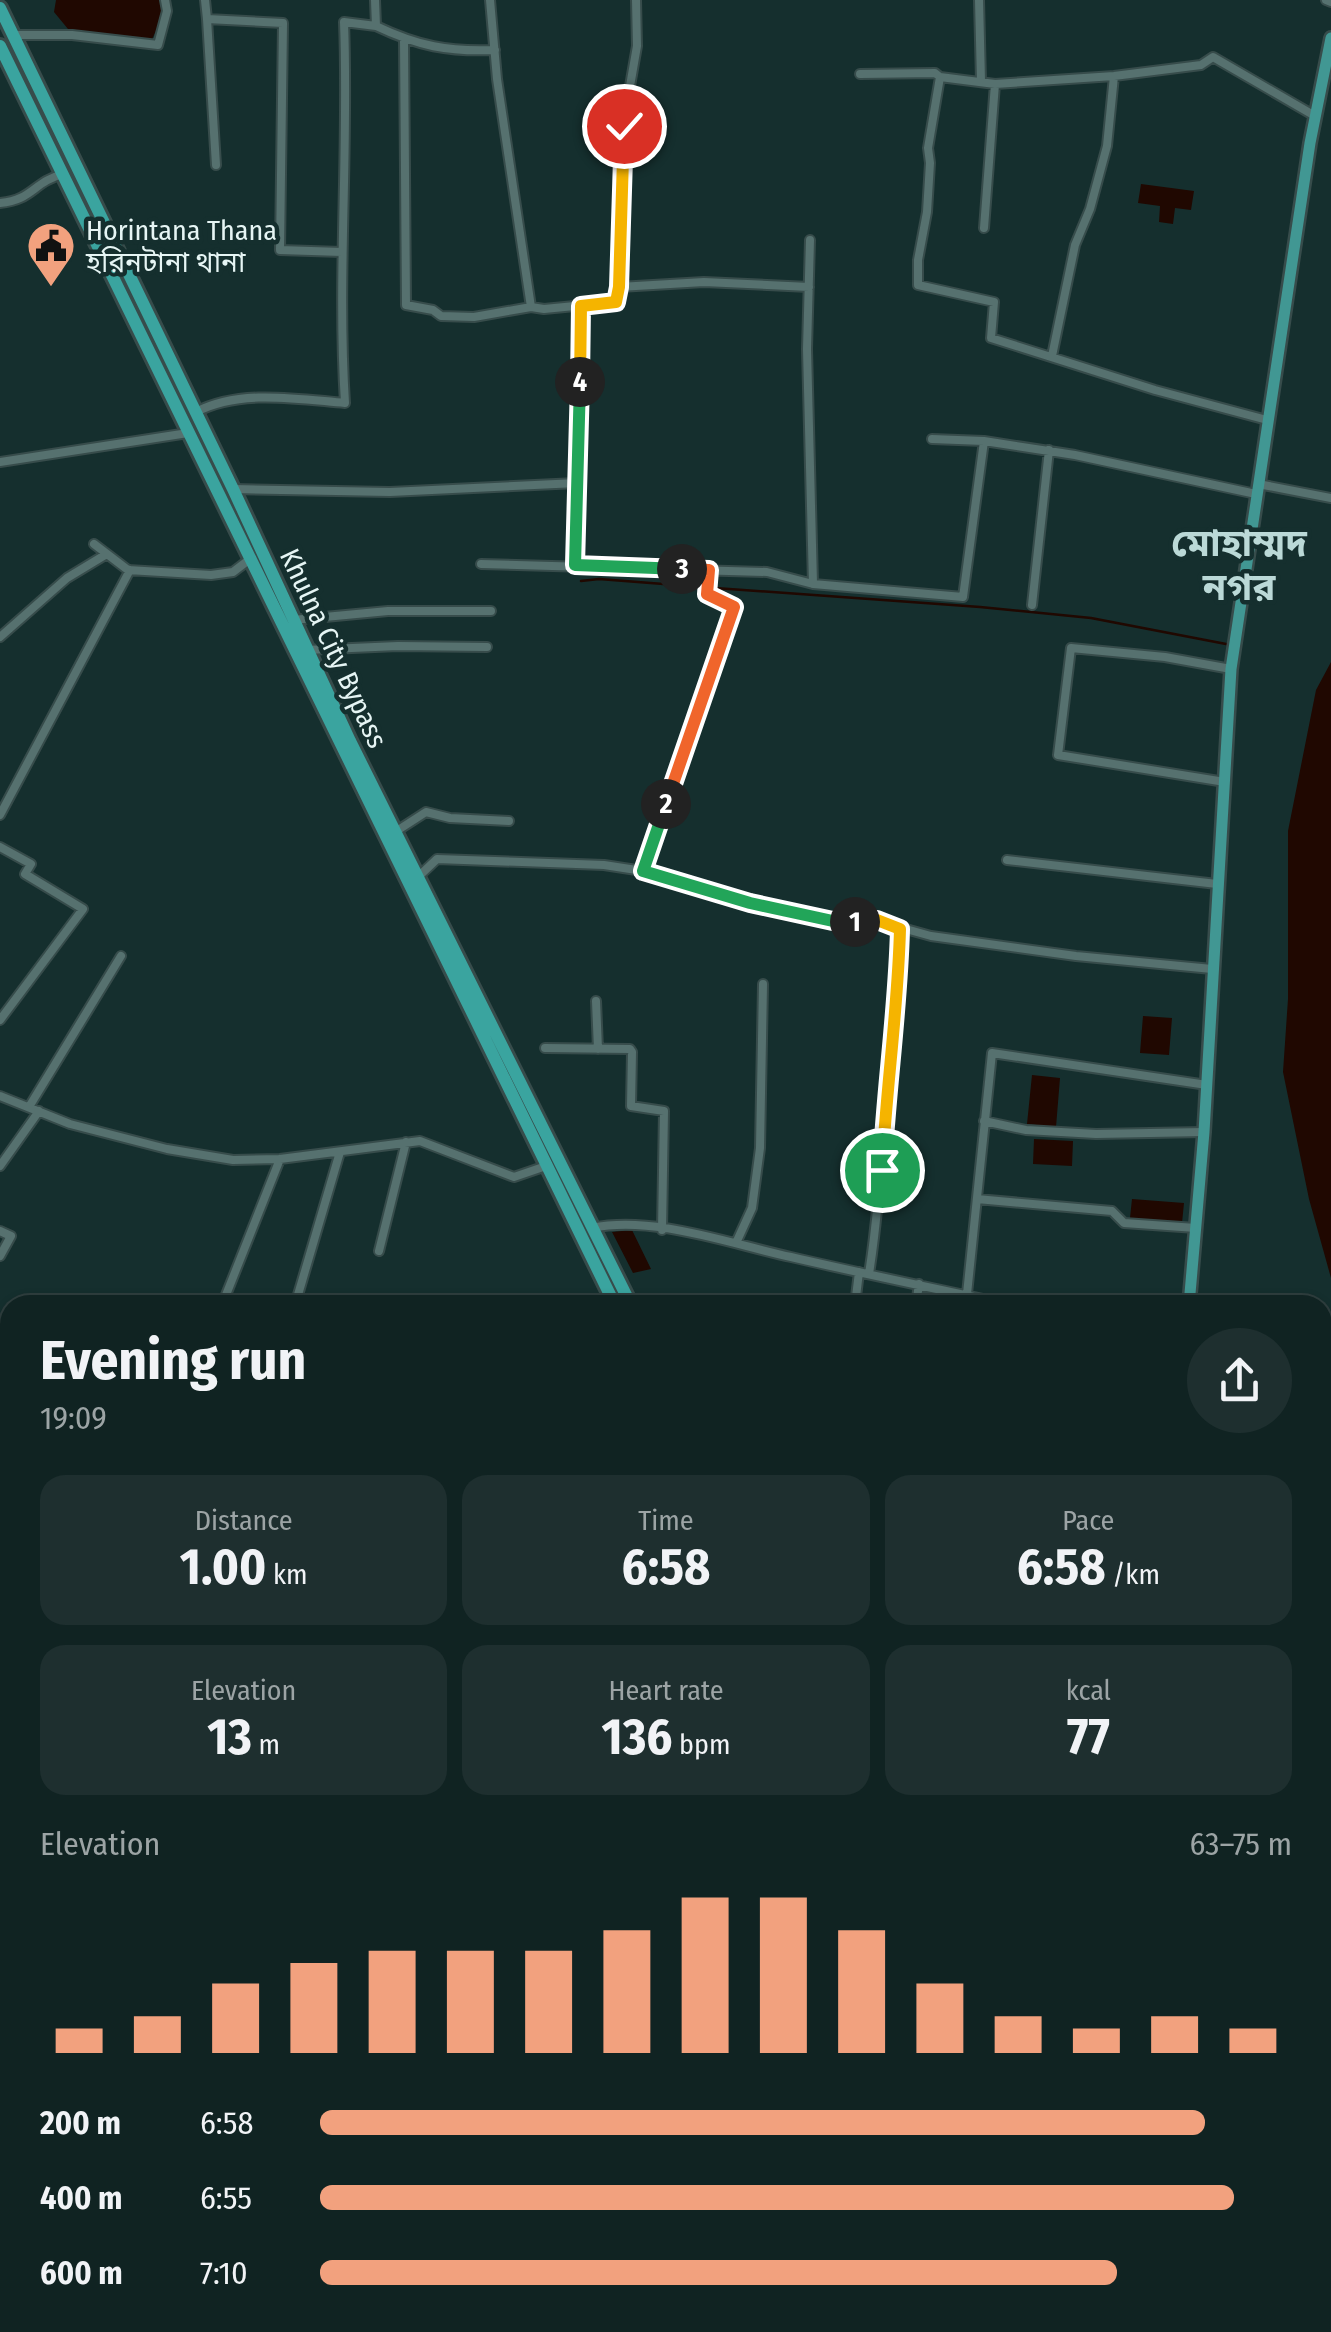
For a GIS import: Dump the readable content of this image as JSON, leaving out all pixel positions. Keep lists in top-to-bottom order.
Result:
{
  "streets": {
    "highway": ["Khulna City Bypass"]
  },
  "districts": ["মোহাম্মদ নগর"],
  "places": {
    "public building": ["Horintana Thana হরিনটানা থানা"]
  },
  "page": {
    "pins": [
      "4",
      "3",
      "2",
      "1"
    ],
    "heading": ["Evening run", "19:09"],
    "stats": [
      ["Distance", "1.00 km"],
      ["Time", "6:58"],
      ["Pace", "6:58 /km"],
      ["Elevation", "13 m"],
      ["Heart rate", "136 bpm"],
      ["kcal", "77"]
    ],
    "chart": ["Elevation", "63–75 m"],
    "list": [
      {
        "name": "200 m",
        "note": "6:58"
      },
      {
        "name": "400 m",
        "note": "6:55"
      },
      {
        "name": "600 m",
        "note": "7:10"
      }
    ]
  }
}
